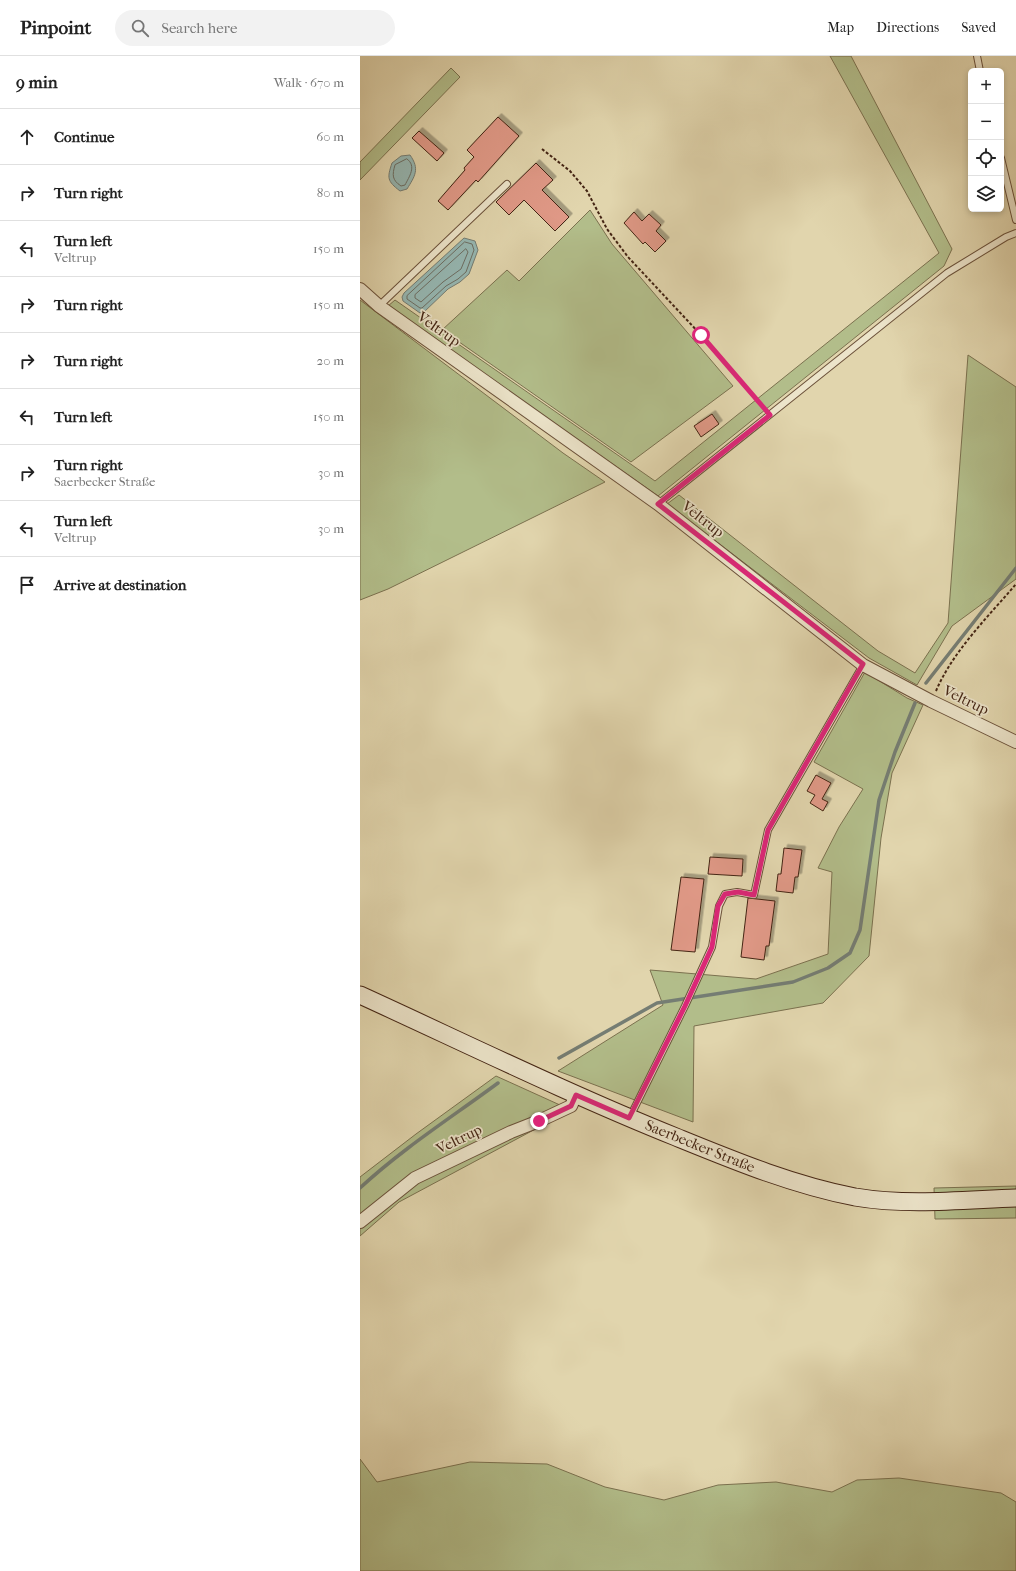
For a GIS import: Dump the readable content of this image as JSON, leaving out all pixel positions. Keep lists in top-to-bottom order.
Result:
{
  "streets": {
    "main road": ["Saerbecker Straße"],
    "street": ["Veltrup"]
  },
  "crossings": [
    ["Veltrup", "Saerbecker Straße"]
  ],
  "page": {
    "header": "Pinpoint",
    "search": "Search here",
    "nav": ["Map", "Directions", "Saved"],
    "heading": ["9 min", "Walk · 670 m"],
    "map_buttons": ["+", "−"],
    "list": [
      ["Continue", "60 m"],
      ["Turn right", "80 m"],
      ["Turn left", "Veltrup", "150 m"],
      ["Turn right", "150 m"],
      ["Turn right", "20 m"],
      ["Turn left", "150 m"],
      ["Turn right", "Saerbecker Straße", "30 m"],
      ["Turn left", "Veltrup", "30 m"],
      "Arrive at destination"
    ]
  }
}
